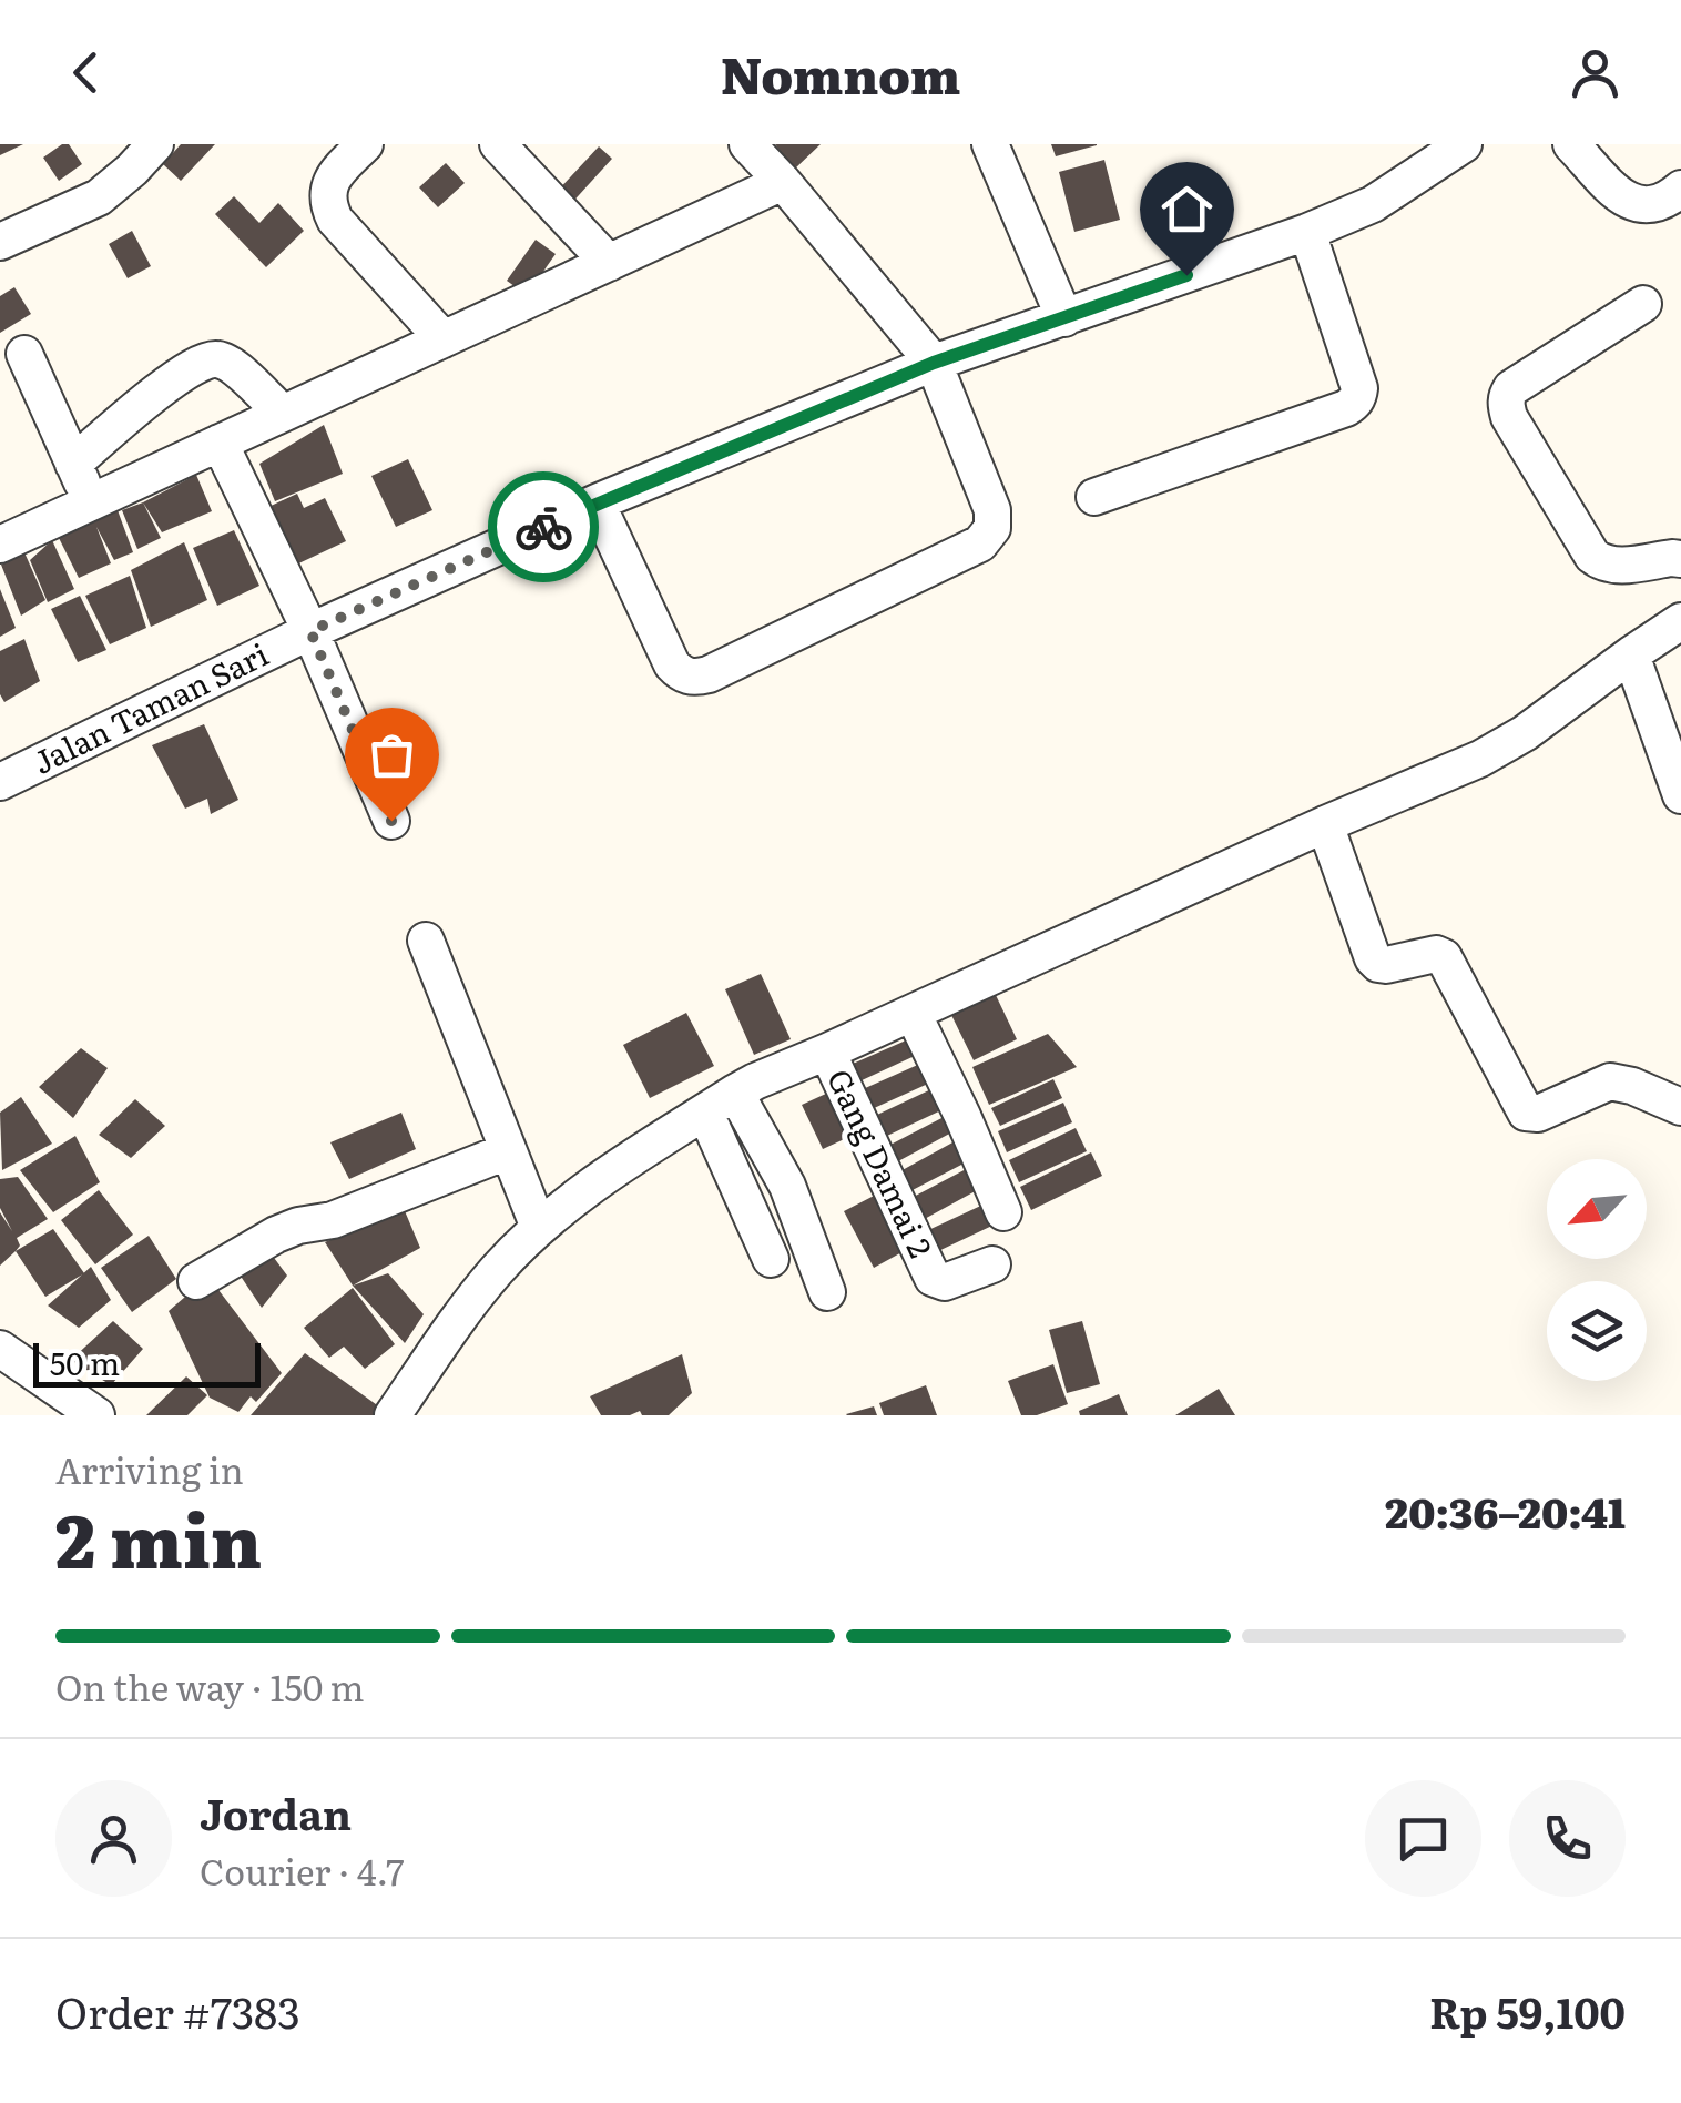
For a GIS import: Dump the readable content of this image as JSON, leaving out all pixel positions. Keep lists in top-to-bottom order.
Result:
{
  "streets": {
    "street": ["Jalan Taman Sari", "Gang Damai 2"]
  },
  "scale_bar": "50 m",
  "north": "bottom left",
  "page": {
    "header": "Nomnom",
    "scale": "50 m",
    "heading": ["2 min", "Arriving in", "20:36–20:41"],
    "panel": [
      "Jordan",
      "Courier · 4.7",
      "Order #7383",
      "Rp 59,100"
    ],
    "bar": "On the way · 150 m"
  }
}
